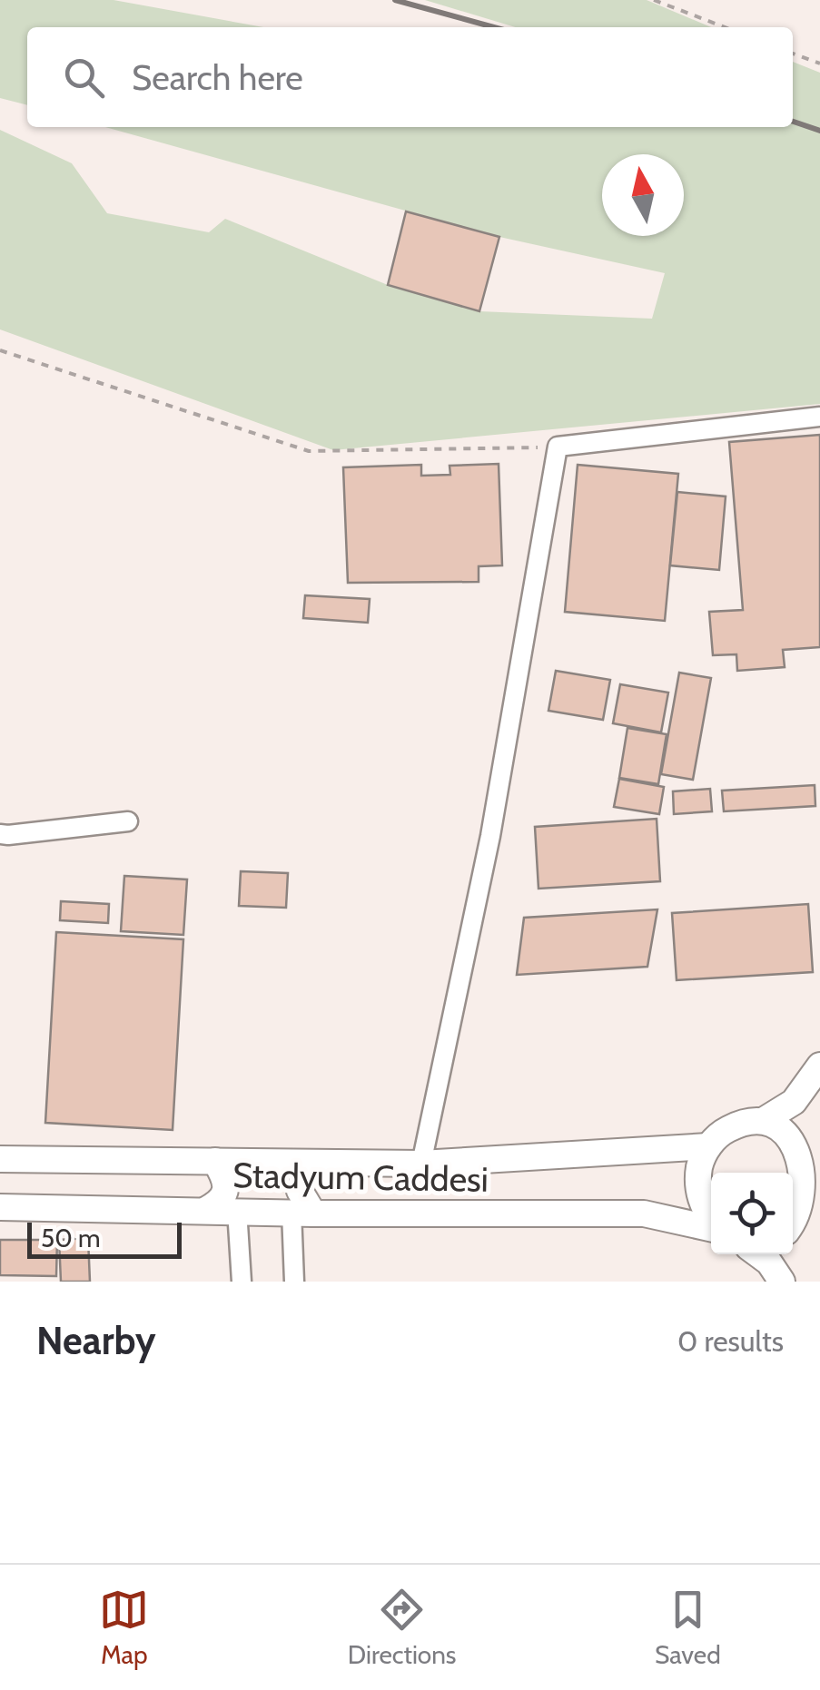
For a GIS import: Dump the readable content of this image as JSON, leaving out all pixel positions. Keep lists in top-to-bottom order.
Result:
{
  "streets": {
    "main road": ["Stadyum Caddesi"]
  },
  "scale_bar": "50 m",
  "north": "top",
  "page": {
    "search": "Search here",
    "scale": "50 m",
    "heading": ["Nearby", "0 results"],
    "nav": ["Map", "Directions", "Saved"]
  }
}
